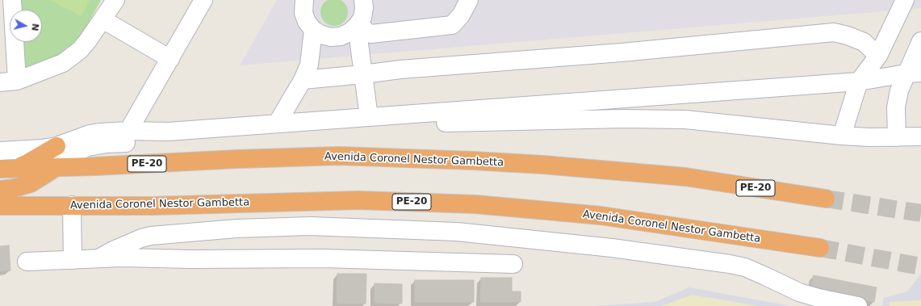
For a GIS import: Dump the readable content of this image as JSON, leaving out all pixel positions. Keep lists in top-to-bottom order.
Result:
{
  "streets": {
    "highway": ["Avenida Coronel Nestor Gambetta", "PE-20"]
  },
  "north": "right"
}
